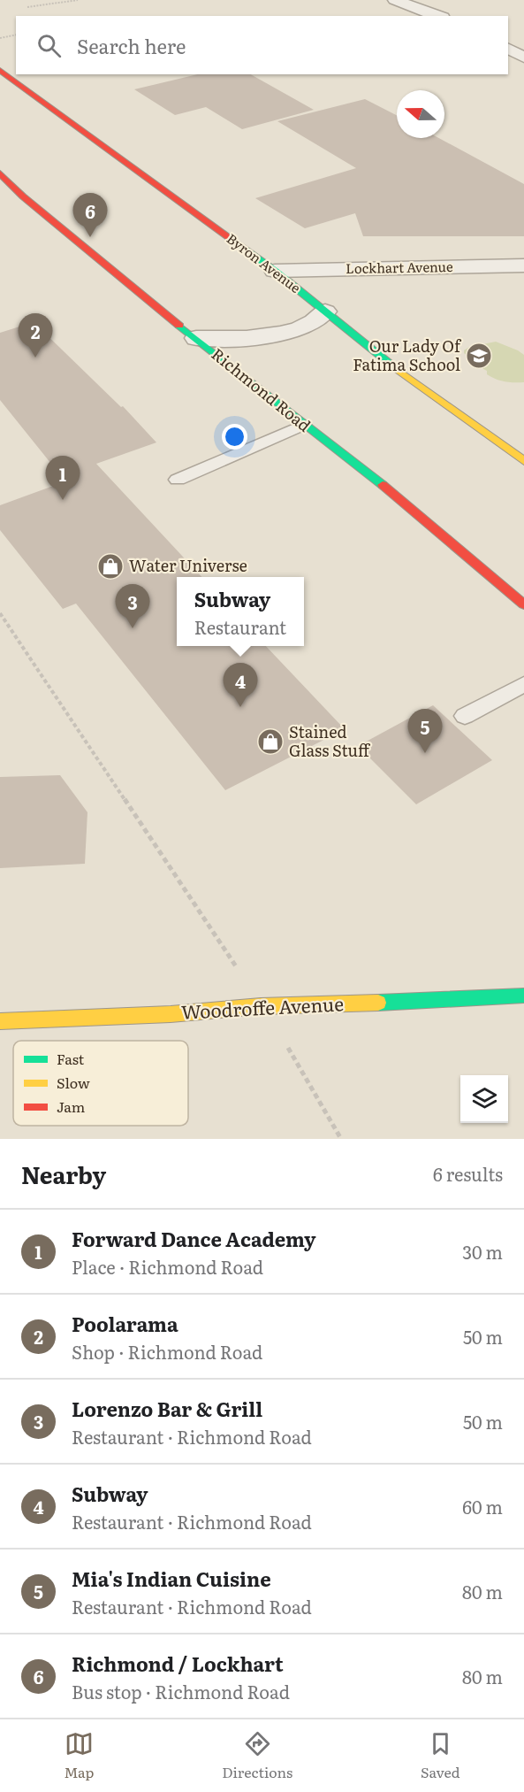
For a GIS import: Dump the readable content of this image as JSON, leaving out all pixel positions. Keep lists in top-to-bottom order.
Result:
{
  "streets": {
    "main road": ["Byron Avenue", "Richmond Road", "Woodroffe Avenue"],
    "street": ["Lockhart Avenue"]
  },
  "crossings": [
    ["Byron Avenue", "Lockhart Avenue"]
  ],
  "places": {
    "school or university": ["Our Lady Of Fatima School"],
    "shop": ["Water Universe", "Stained Glass Stuff"]
  },
  "legend": ["Fast", "Slow", "Jam"],
  "north": "left",
  "page": {
    "search": "Search here",
    "pins": [
      "6",
      "2",
      "1",
      "3",
      "4",
      "5"
    ],
    "popup": ["Subway", "Restaurant"],
    "heading": ["Nearby", "6 results"],
    "list": [
      {
        "mark": "1",
        "name": "Forward Dance Academy",
        "note": "Place · Richmond Road",
        "value": "30 m"
      },
      {
        "mark": "2",
        "name": "Poolarama",
        "note": "Shop · Richmond Road",
        "value": "50 m"
      },
      {
        "mark": "3",
        "name": "Lorenzo Bar & Grill",
        "note": "Restaurant · Richmond Road",
        "value": "50 m"
      },
      {
        "mark": "4",
        "name": "Subway",
        "note": "Restaurant · Richmond Road",
        "value": "60 m"
      },
      {
        "mark": "5",
        "name": "Mia's Indian Cuisine",
        "note": "Restaurant · Richmond Road",
        "value": "80 m"
      },
      {
        "mark": "6",
        "name": "Richmond / Lockhart",
        "note": "Bus stop · Richmond Road",
        "value": "80 m"
      }
    ],
    "nav": ["Map", "Directions", "Saved"]
  }
}
